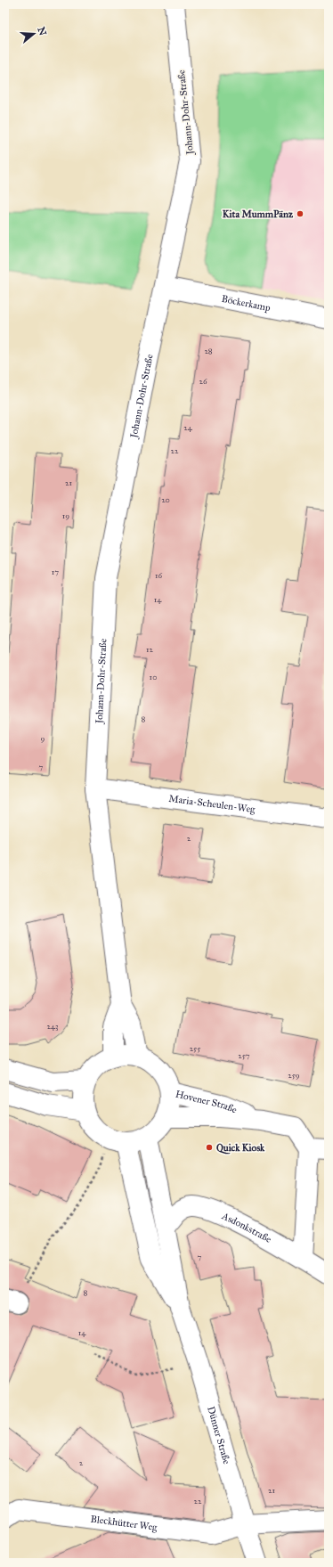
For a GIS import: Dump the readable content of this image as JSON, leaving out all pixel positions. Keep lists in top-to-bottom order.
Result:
{
  "streets": {
    "street": [
      "Johann-Dohr-Straße",
      "Böckerkamp",
      "Maria-Scheulen-Weg",
      "Hovener Straße",
      "Asdonkstraße",
      "Dünner Straße",
      "Bleckhütter Weg"
    ]
  },
  "crossings": [
    ["Johann-Dohr-Straße", "Böckerkamp"],
    ["Johann-Dohr-Straße", "Maria-Scheulen-Weg"],
    ["Hovener Straße", "Dünner Straße"],
    ["Asdonkstraße", "Dünner Straße"],
    ["Dünner Straße", "Bleckhütter Weg"]
  ],
  "places": ["Kita MummPänz", "Quick Kiosk"],
  "house_numbers": [
    "28",
    "26",
    "24",
    "22",
    "21",
    "20",
    "19",
    "17",
    "16",
    "14",
    "12",
    "10",
    "8",
    "9",
    "7",
    "2",
    "243",
    "255",
    "257",
    "259",
    "7",
    "8",
    "14",
    "2",
    "21",
    "22"
  ],
  "north": "right"
}
